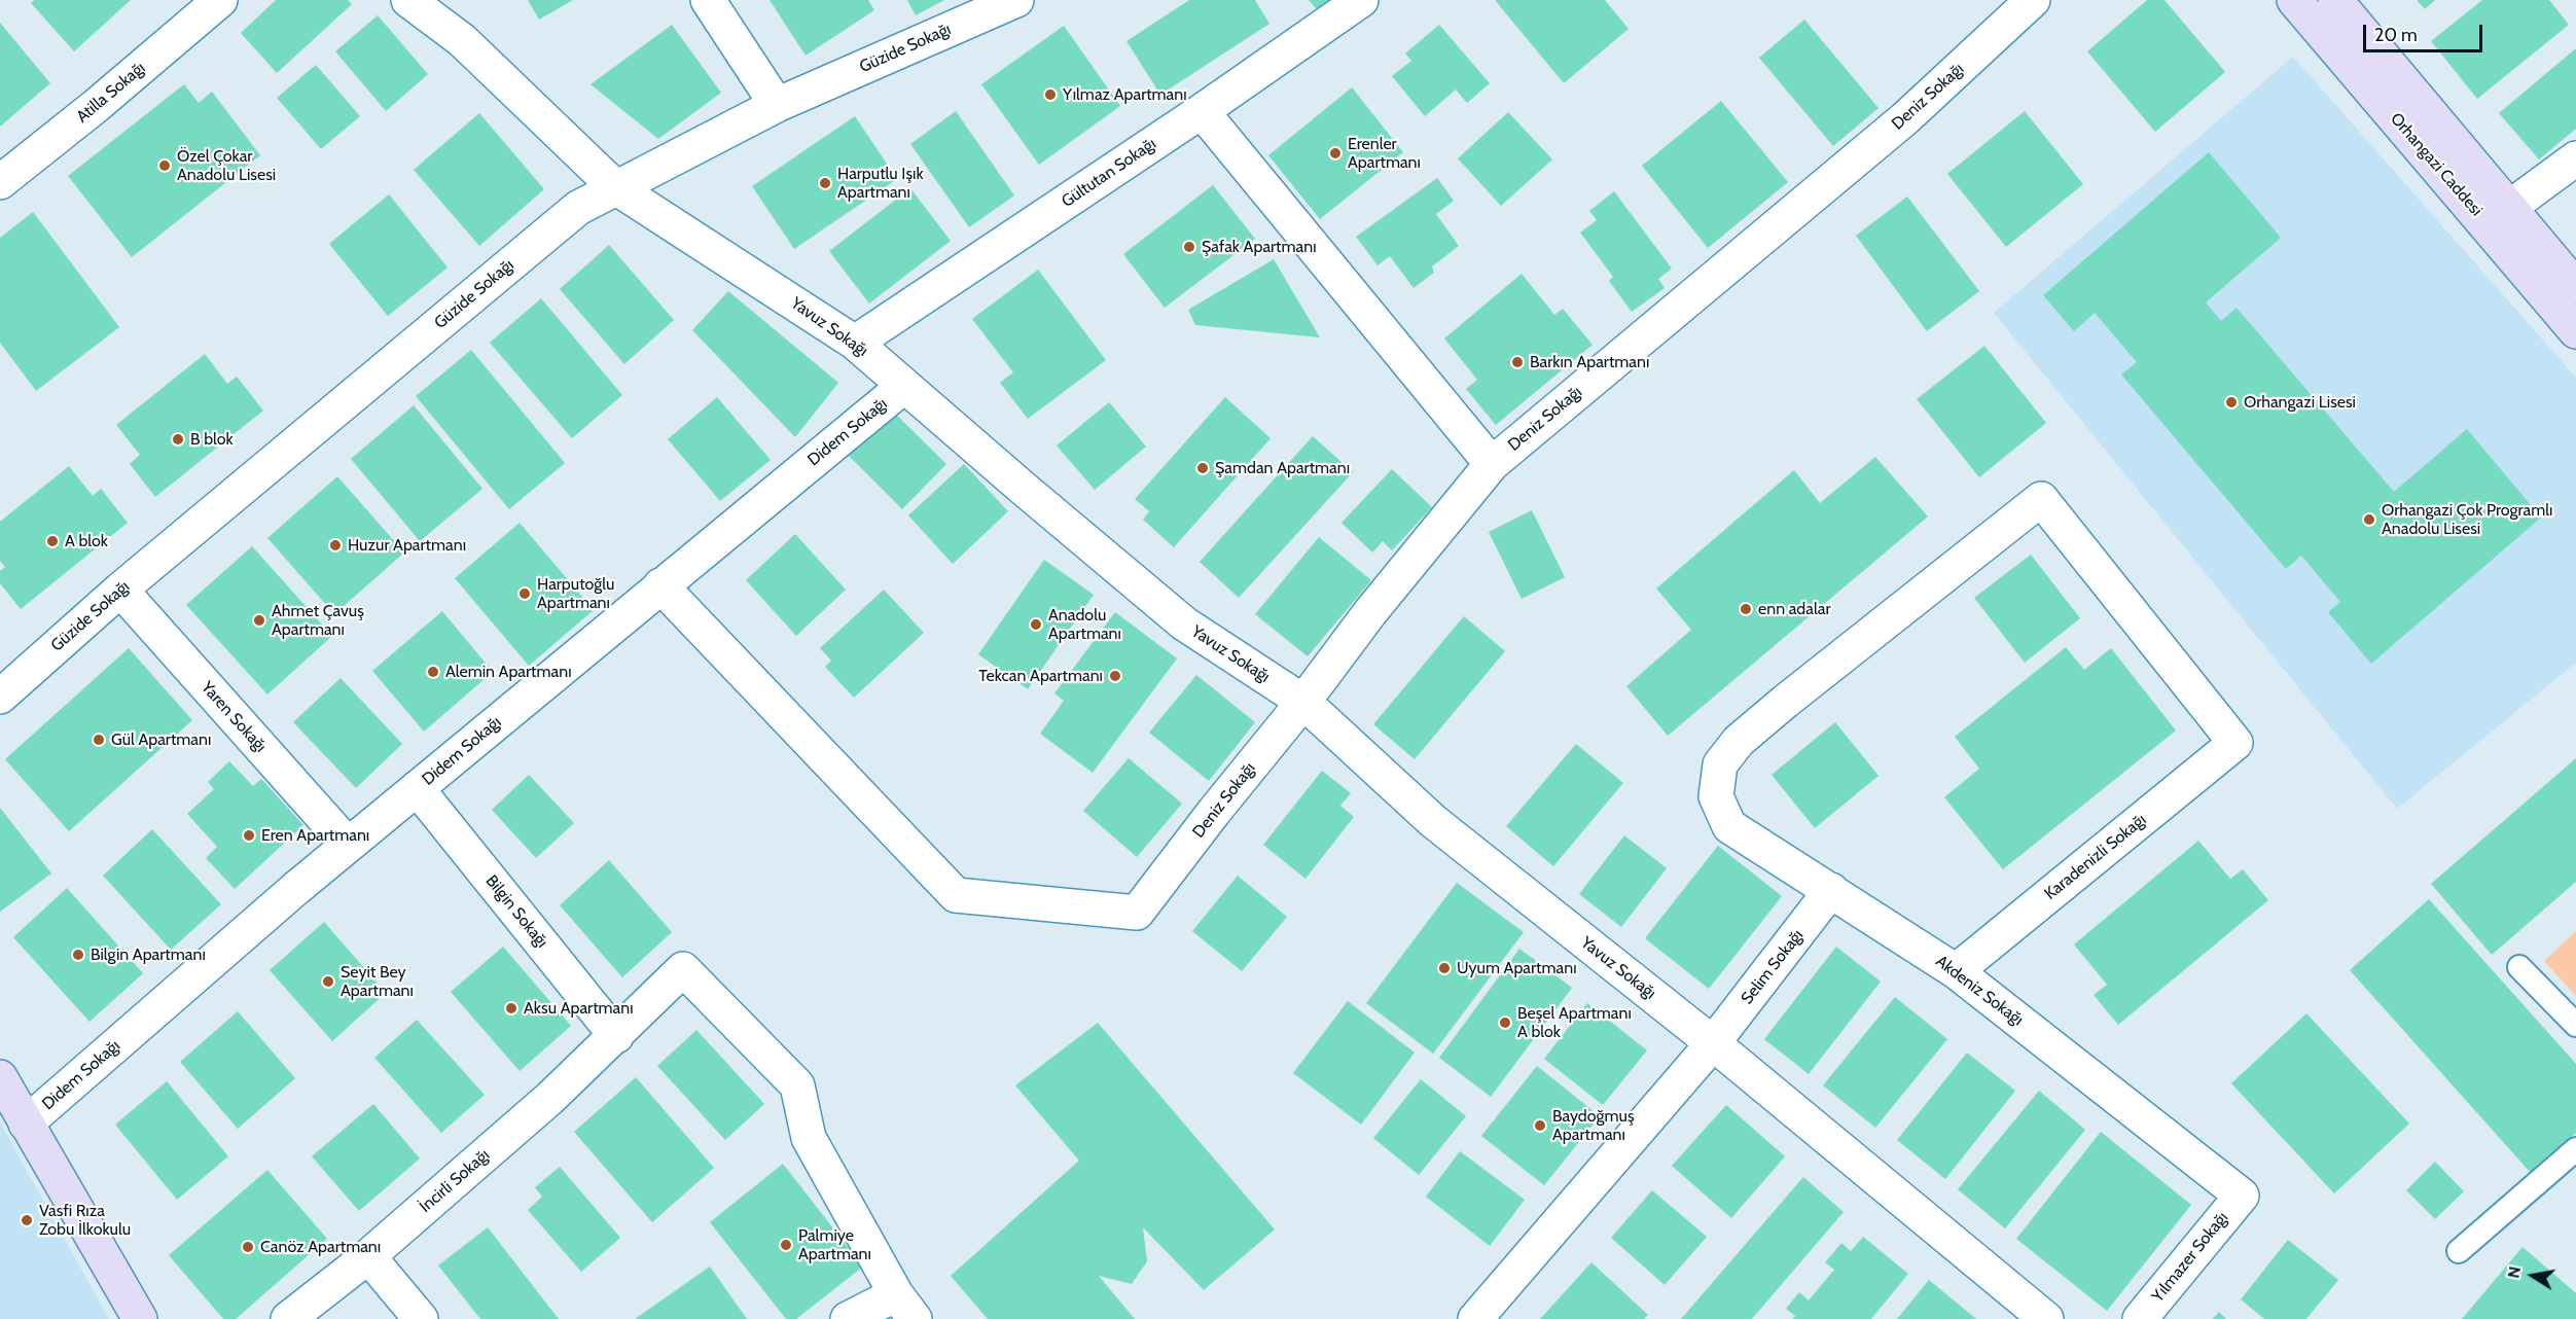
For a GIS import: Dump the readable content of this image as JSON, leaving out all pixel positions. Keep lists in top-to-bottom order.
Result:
{
  "streets": {
    "main road": ["Orhangazi Caddesi"],
    "street": [
      "Güzide Sokağı",
      "Atilla Sokağı",
      "Deniz Sokağı",
      "Gültutan Sokağı",
      "Yavuz Sokağı",
      "Didem Sokağı",
      "Yaren Sokağı",
      "Karadenizli Sokağı",
      "Bilgin Sokağı",
      "Selim Sokağı",
      "Akdeniz Sokağı",
      "İncirli Sokağı",
      "Yılmazer Sokağı"
    ]
  },
  "crossings": [
    ["Güzide Sokağı", "Yavuz Sokağı"],
    ["Güzide Sokağı", "Yaren Sokağı"],
    ["Deniz Sokağı", "Yavuz Sokağı"],
    ["Deniz Sokağı", "Didem Sokağı"],
    ["Gültutan Sokağı", "Yavuz Sokağı"],
    ["Yavuz Sokağı", "Didem Sokağı"],
    ["Yavuz Sokağı", "Selim Sokağı"],
    ["Didem Sokağı", "Yaren Sokağı"],
    ["Didem Sokağı", "Bilgin Sokağı"],
    ["Karadenizli Sokağı", "Akdeniz Sokağı"],
    ["Bilgin Sokağı", "İncirli Sokağı"],
    ["Selim Sokağı", "Akdeniz Sokağı"],
    ["Akdeniz Sokağı", "Yılmazer Sokağı"]
  ],
  "places": [
    "Yılmaz Apartmanı",
    "Erenler Apartmanı",
    "Özel Çokar Anadolu Lisesi",
    "Harputlu Işık Apartmanı",
    "Şafak Apartmanı",
    "Barkın Apartmanı",
    "Orhangazi Lisesi",
    "B blok",
    "Şamdan Apartmanı",
    "Orhangazi Çok Programlı Anadolu Lisesi",
    "A blok",
    "Huzur Apartmanı",
    "Harputoğlu Apartmanı",
    "enn adalar",
    "Ahmet Çavuş Apartmanı",
    "Anadolu Apartmanı",
    "Alemin Apartmanı",
    "Tekcan Apartmanı",
    "Gül Apartmanı",
    "Eren Apartmanı",
    "Bilgin Apartmanı",
    "Uyum Apartmanı",
    "Seyit Bey Apartmanı",
    "Aksu Apartmanı",
    "Beşel Apartmanı A blok",
    "Baydoğmuş Apartmanı",
    "Vasfi Rıza Zobu İlkokulu",
    "Palmiye Apartmanı",
    "Canöz Apartmanı"
  ],
  "scale_bar": "20 m",
  "north": "left"
}
